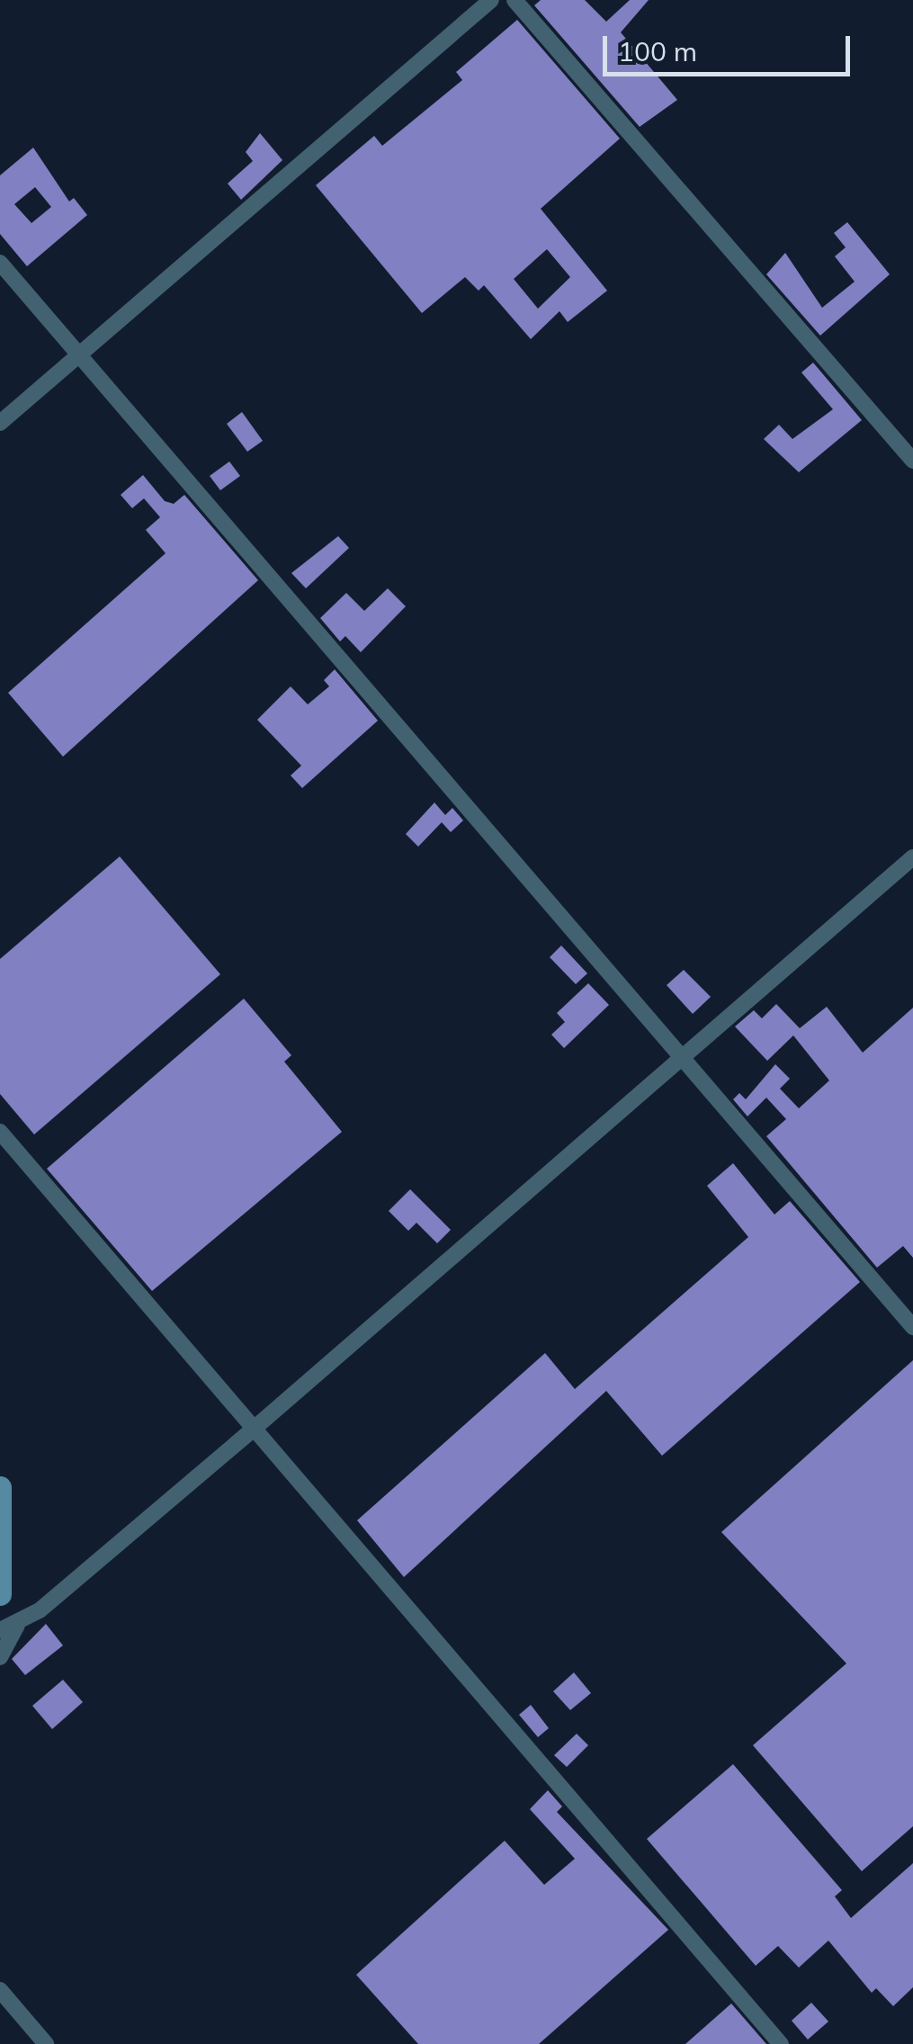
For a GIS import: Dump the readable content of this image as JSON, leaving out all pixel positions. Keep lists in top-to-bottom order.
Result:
{
  "scale_bar": "100 m"
}
